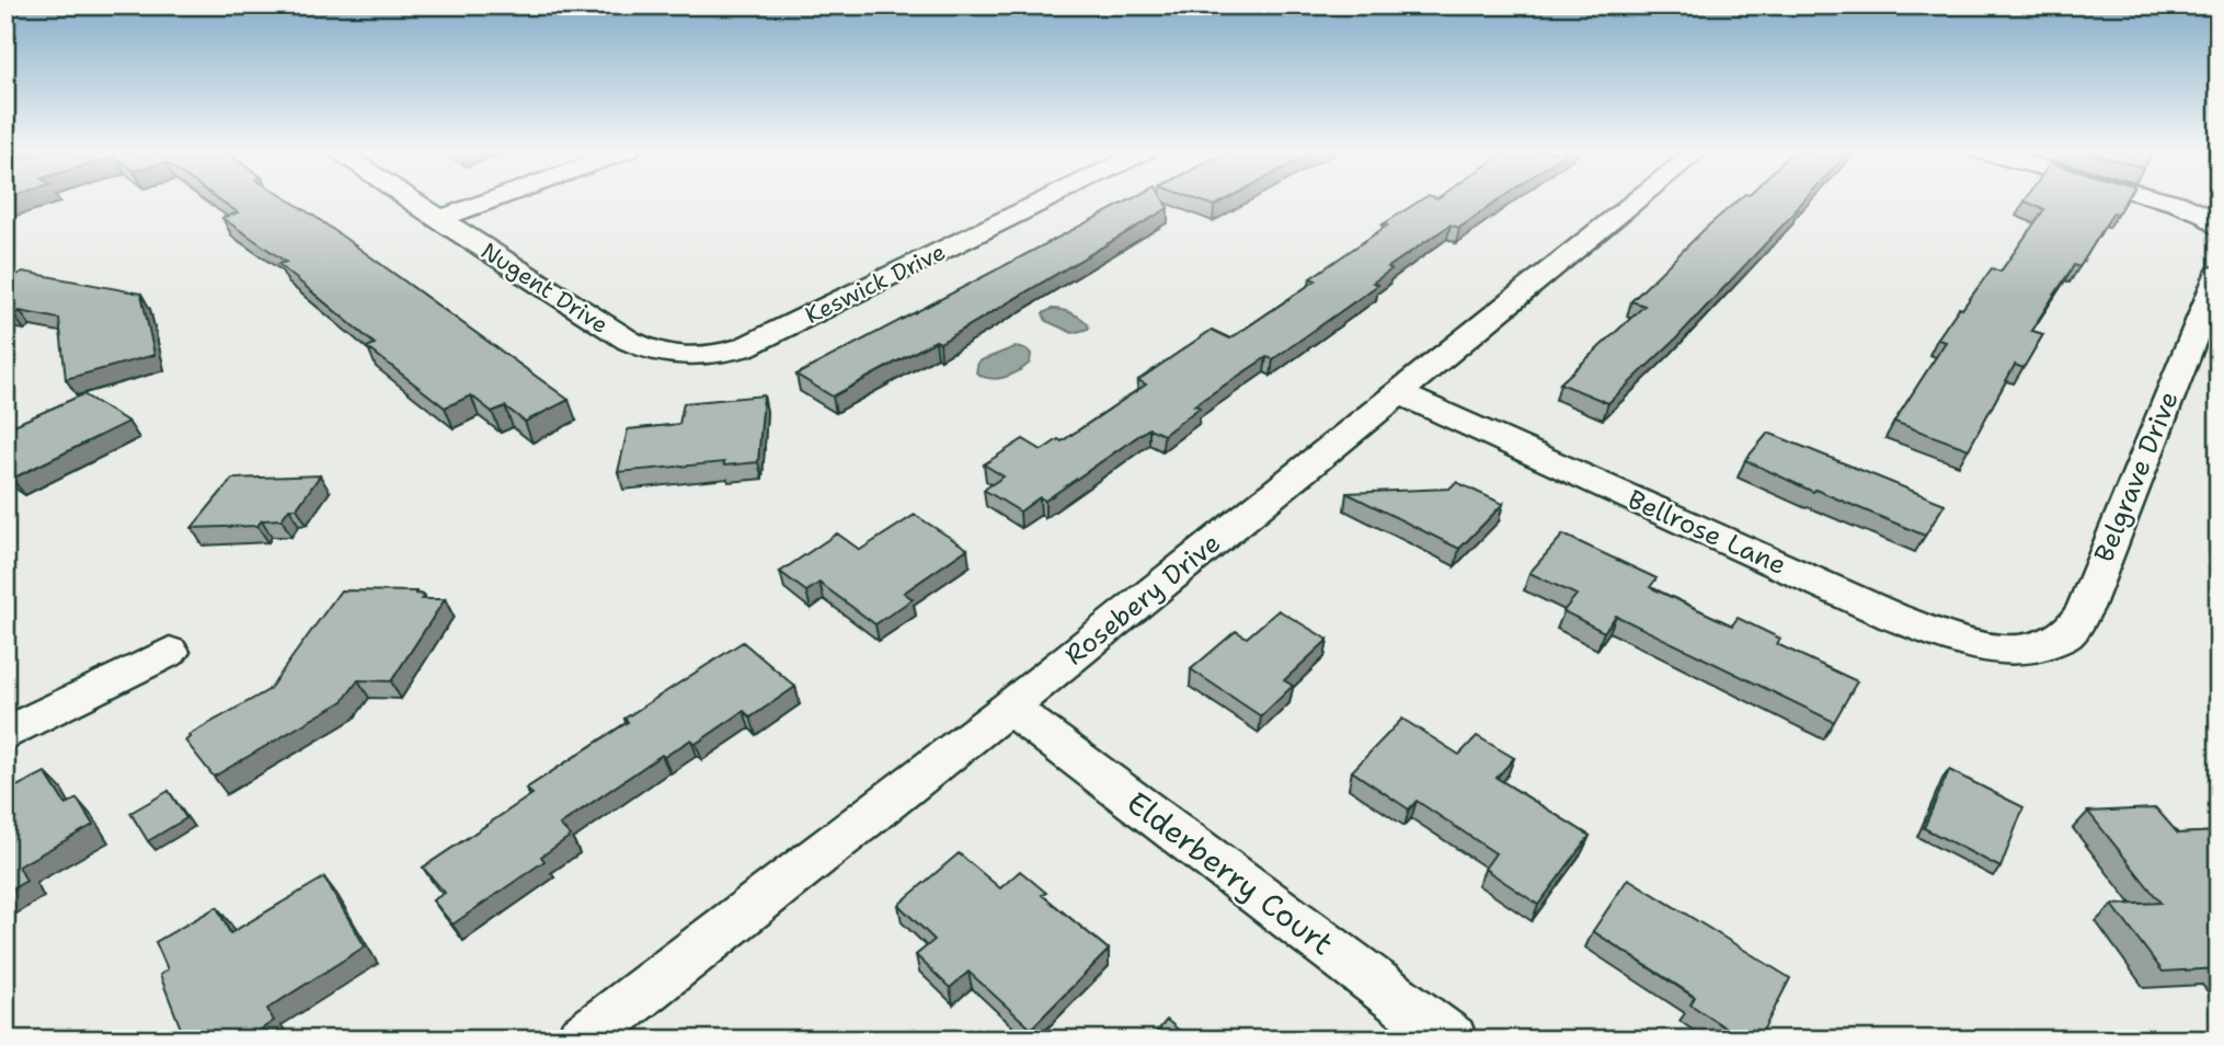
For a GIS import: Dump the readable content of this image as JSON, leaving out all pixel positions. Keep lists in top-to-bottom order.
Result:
{
  "streets": {
    "street": [
      "Keswick Drive",
      "Nugent Drive",
      "Belgrave Drive",
      "Bellrose Lane",
      "Rosebery Drive",
      "Elderberry Court"
    ]
  },
  "crossings": [
    ["Keswick Drive", "Nugent Drive"],
    ["Belgrave Drive", "Bellrose Lane"],
    ["Bellrose Lane", "Rosebery Drive"],
    ["Rosebery Drive", "Elderberry Court"]
  ]
}
